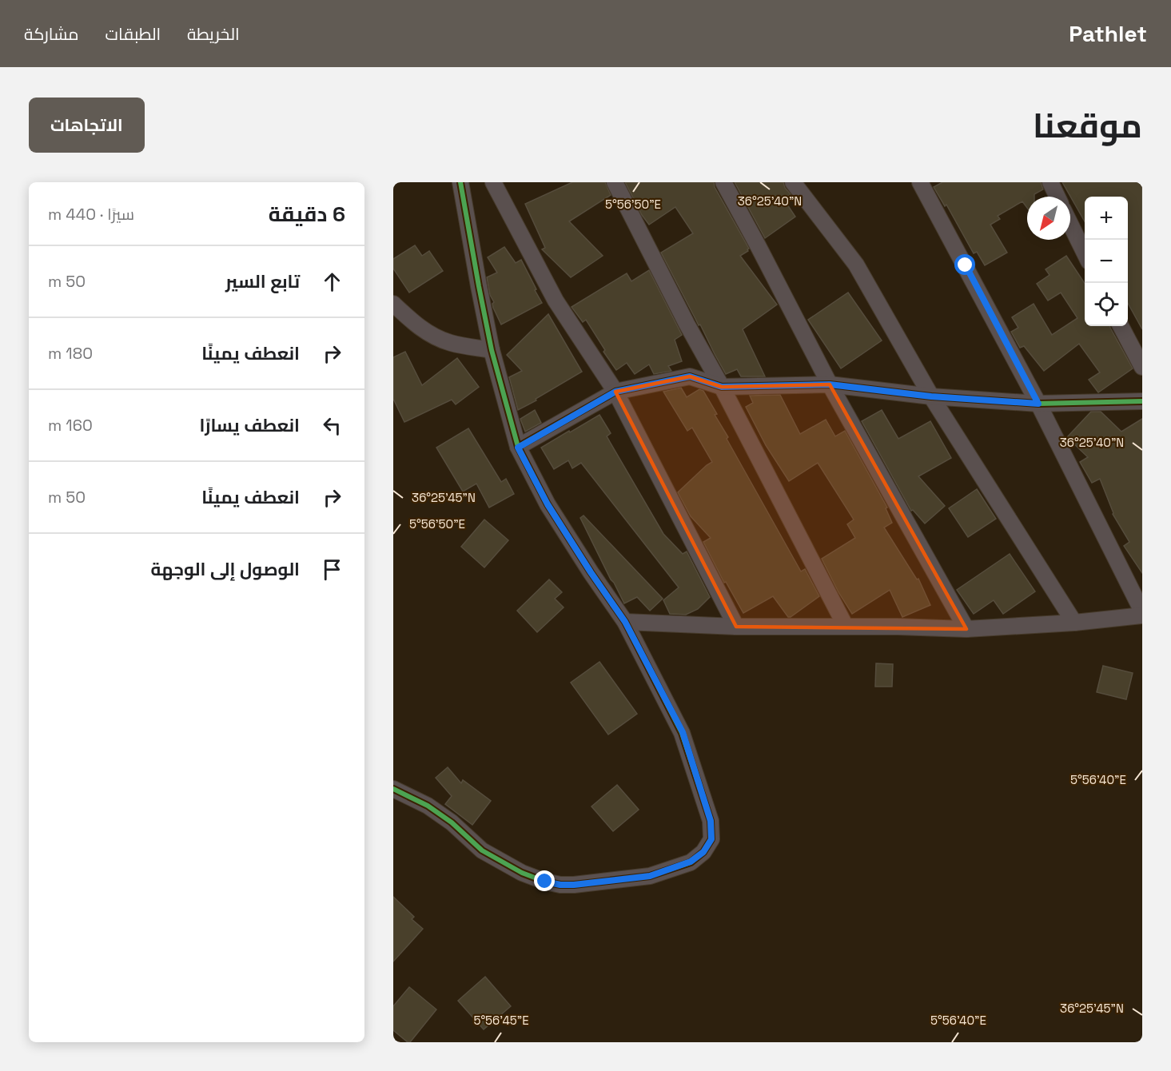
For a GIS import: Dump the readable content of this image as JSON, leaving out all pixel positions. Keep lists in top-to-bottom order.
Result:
{
  "north": "bottom left",
  "page": {
    "header": "Pathlet",
    "nav": ["الخريطة", "الطبقات", "مشاركة"],
    "title": "موقعنا",
    "buttons": "الاتجاهات",
    "heading": ["6 دقيقة", "سيرًا · 440 m"],
    "map_buttons": ["+", "−"],
    "list": [
      ["تابع السير", "50 m"],
      ["انعطف يمينًا", "180 m"],
      ["انعطف يسارًا", "160 m"],
      ["انعطف يمينًا", "50 m"],
      "الوصول إلى الوجهة"
    ]
  },
  "coordinates": [
    "36°25'40\"N",
    "5°56'50\"E",
    "36°25'45\"N",
    "5°56'40\"E",
    "5°56'45\"E"
  ]
}
